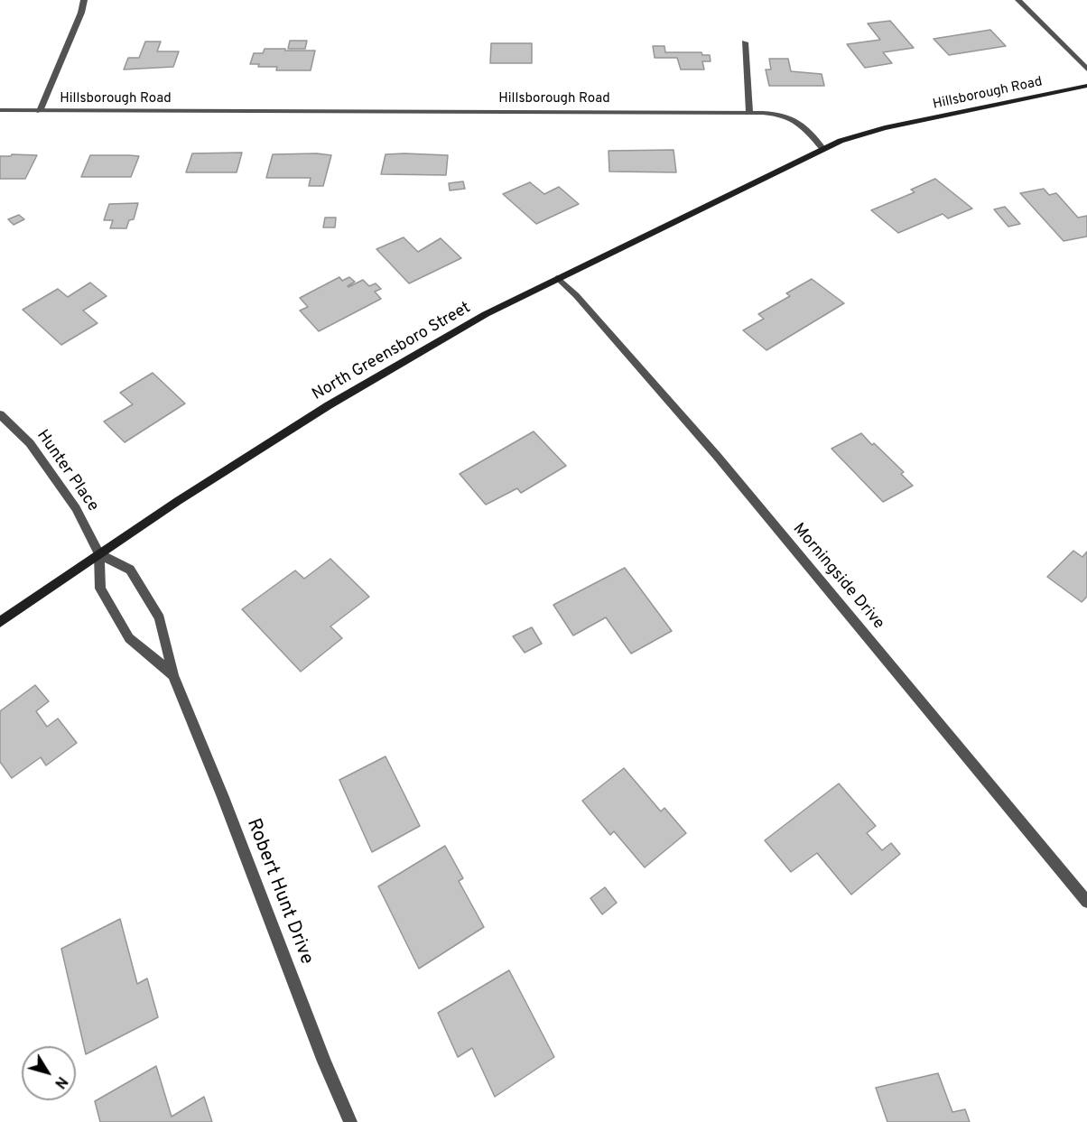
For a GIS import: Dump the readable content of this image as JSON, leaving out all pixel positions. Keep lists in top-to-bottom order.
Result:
{
  "streets": {
    "main road": ["Hillsborough Road", "North Greensboro Street"],
    "street": ["Hunter Place", "Morningside Drive", "Robert Hunt Drive"]
  },
  "crossings": [
    ["Hillsborough Road", "North Greensboro Street"],
    ["North Greensboro Street", "Hunter Place"],
    ["North Greensboro Street", "Morningside Drive"],
    ["North Greensboro Street", "Robert Hunt Drive"],
    ["Hunter Place", "Robert Hunt Drive"]
  ],
  "north": "bottom right"
}
